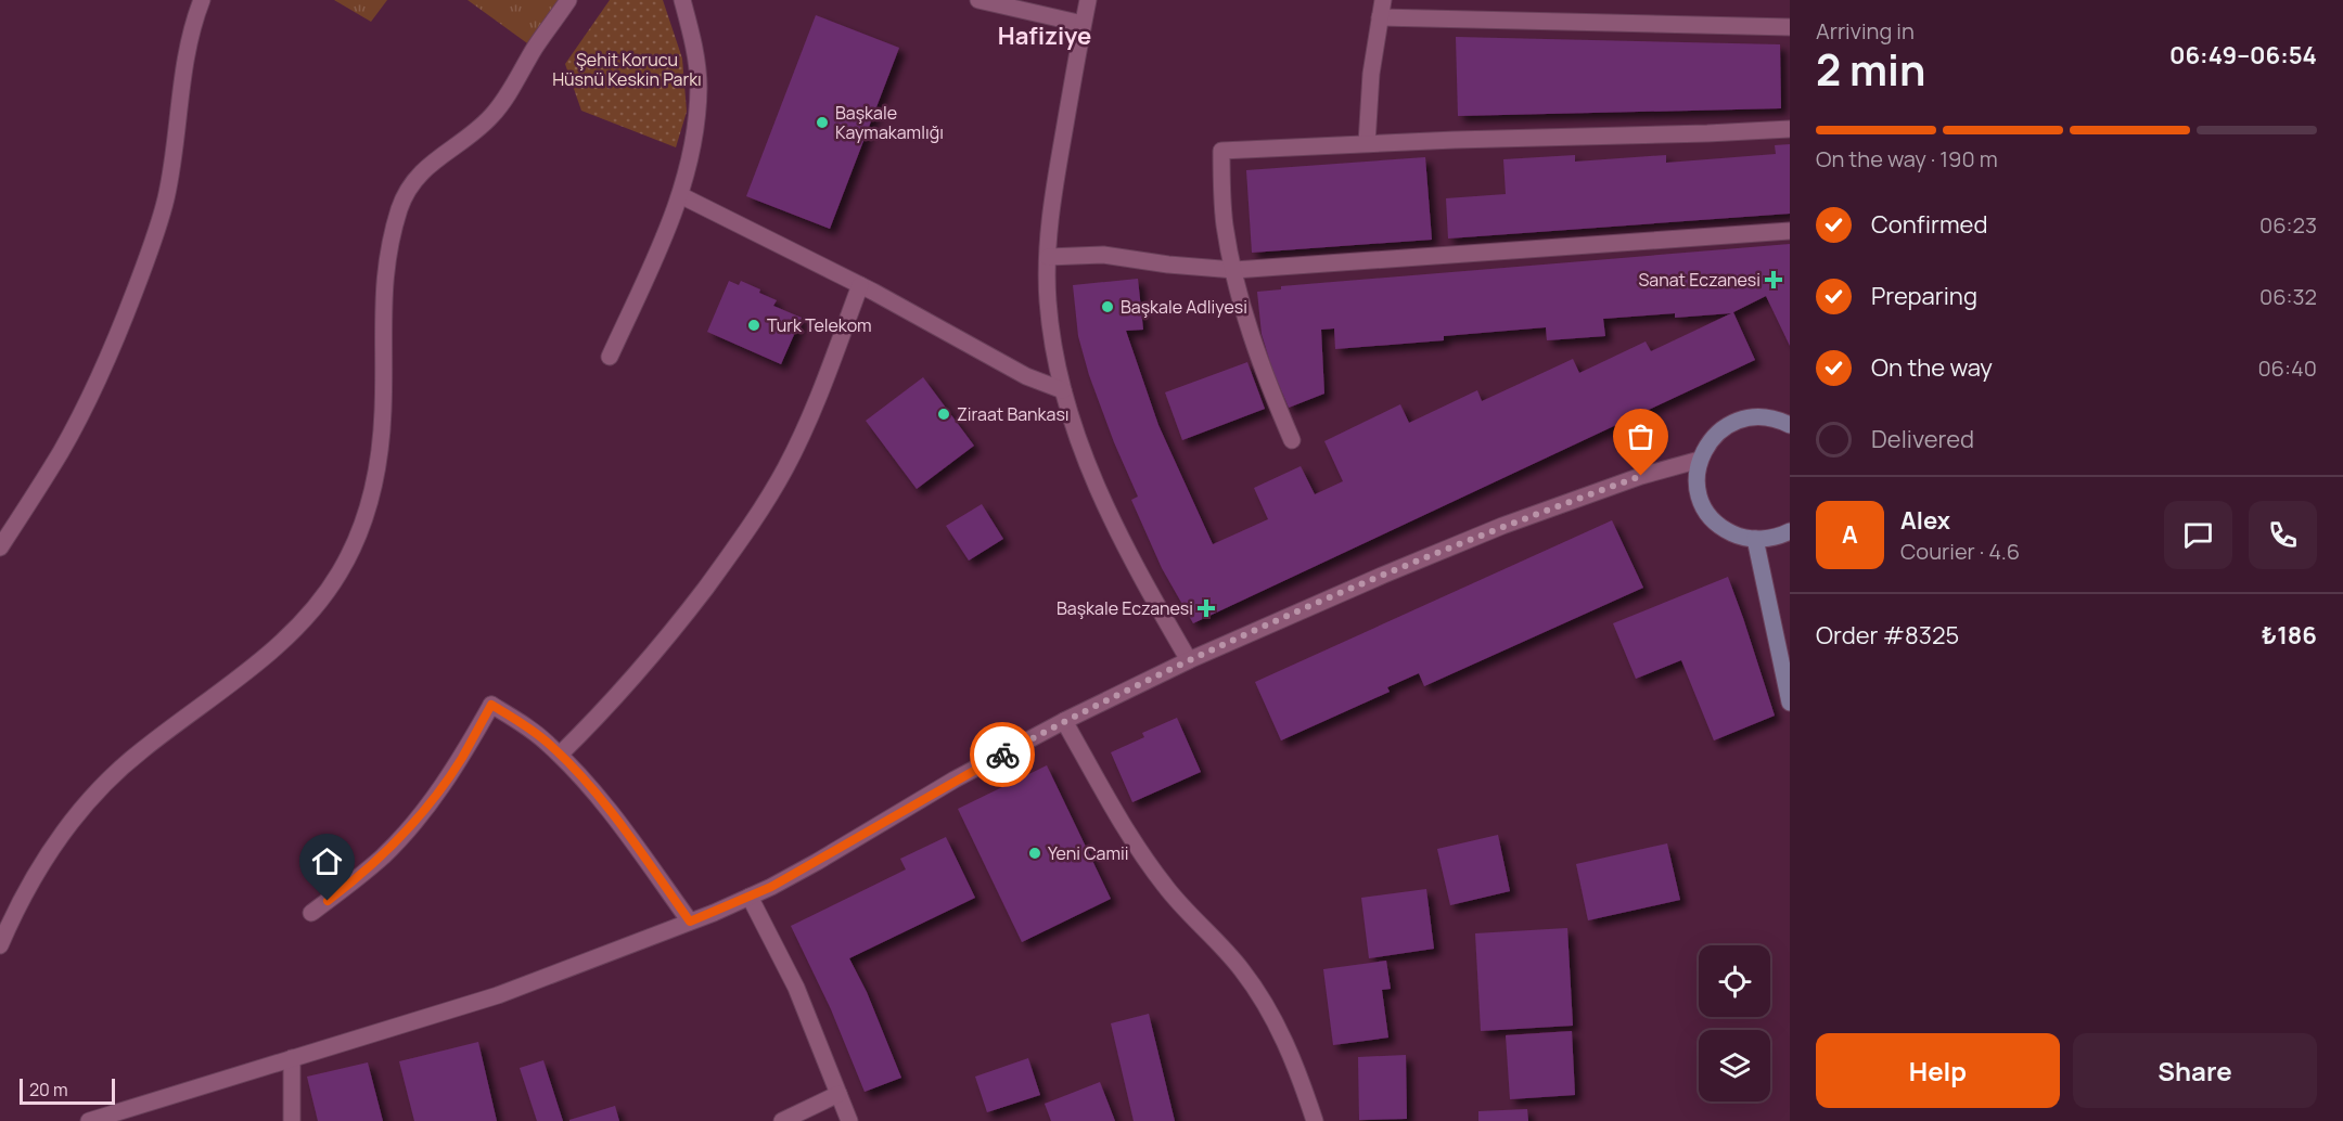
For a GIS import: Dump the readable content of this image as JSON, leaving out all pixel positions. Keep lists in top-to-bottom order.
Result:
{
  "districts": ["Hafiziye"],
  "parks": ["Şehit Korucu Hüsnü Keskin Parkı"],
  "places": {
    "other": [
      "Başkale Kaymakamlığı",
      "Başkale Adliyesi",
      "Turk Telekom",
      "Ziraat Bankası",
      "Yeni Camii"
    ],
    "health": ["Sanat Eczanesi", "Başkale Eczanesi"]
  },
  "scale_bar": "20 m",
  "page": {
    "heading": ["2 min", "Arriving in", "06:49–06:54"],
    "panel": [
      "Alex",
      "Courier · 4.6",
      "Order #8325",
      "₺186"
    ],
    "bar": "On the way · 190 m",
    "list": [
      ["Confirmed", "06:23"],
      ["Preparing", "06:32"],
      ["On the way", "06:40"],
      "Delivered"
    ],
    "round": "A",
    "buttons": ["Help", "Share"],
    "scale": "20 m"
  }
}
